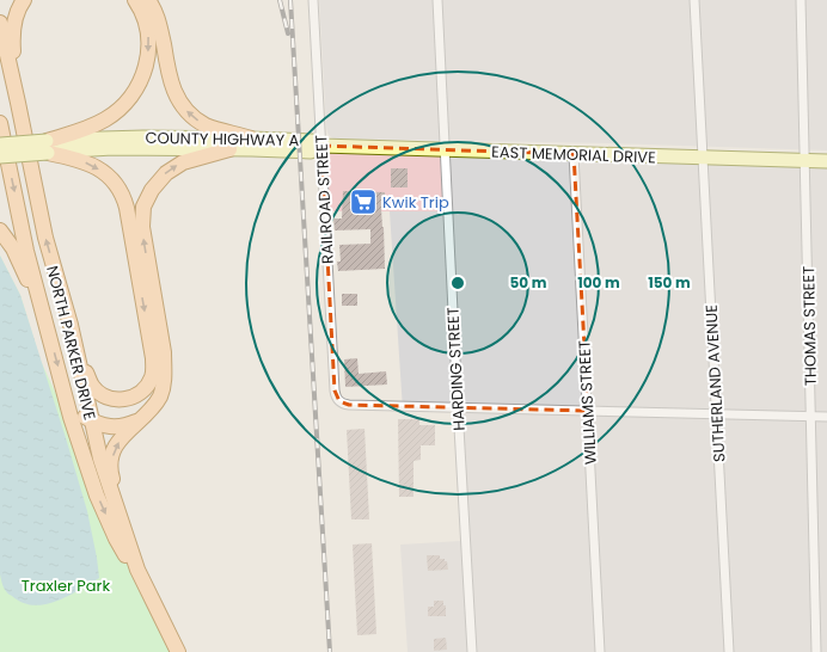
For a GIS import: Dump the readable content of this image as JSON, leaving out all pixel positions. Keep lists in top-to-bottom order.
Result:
{
  "streets": {
    "main road": ["COUNTY HIGHWAY A", "EAST MEMORIAL DRIVE", "NORTH PARKER DRIVE"],
    "street": [
      "RAILROAD STREET",
      "THOMAS STREET",
      "HARDING STREET",
      "SUTHERLAND AVENUE",
      "WILLIAMS STREET"
    ]
  },
  "crossings": [
    ["COUNTY HIGHWAY A", "EAST MEMORIAL DRIVE"],
    ["COUNTY HIGHWAY A", "RAILROAD STREET"],
    ["EAST MEMORIAL DRIVE", "RAILROAD STREET"],
    ["EAST MEMORIAL DRIVE", "THOMAS STREET"],
    ["EAST MEMORIAL DRIVE", "HARDING STREET"],
    ["EAST MEMORIAL DRIVE", "SUTHERLAND AVENUE"],
    ["EAST MEMORIAL DRIVE", "WILLIAMS STREET"],
    ["RAILROAD STREET", "HARDING STREET"]
  ],
  "parks": ["Traxler Park"],
  "places": {
    "supermarket": ["Kwik Trip"]
  },
  "rings": ["50 m", "100 m", "150 m"]
}
